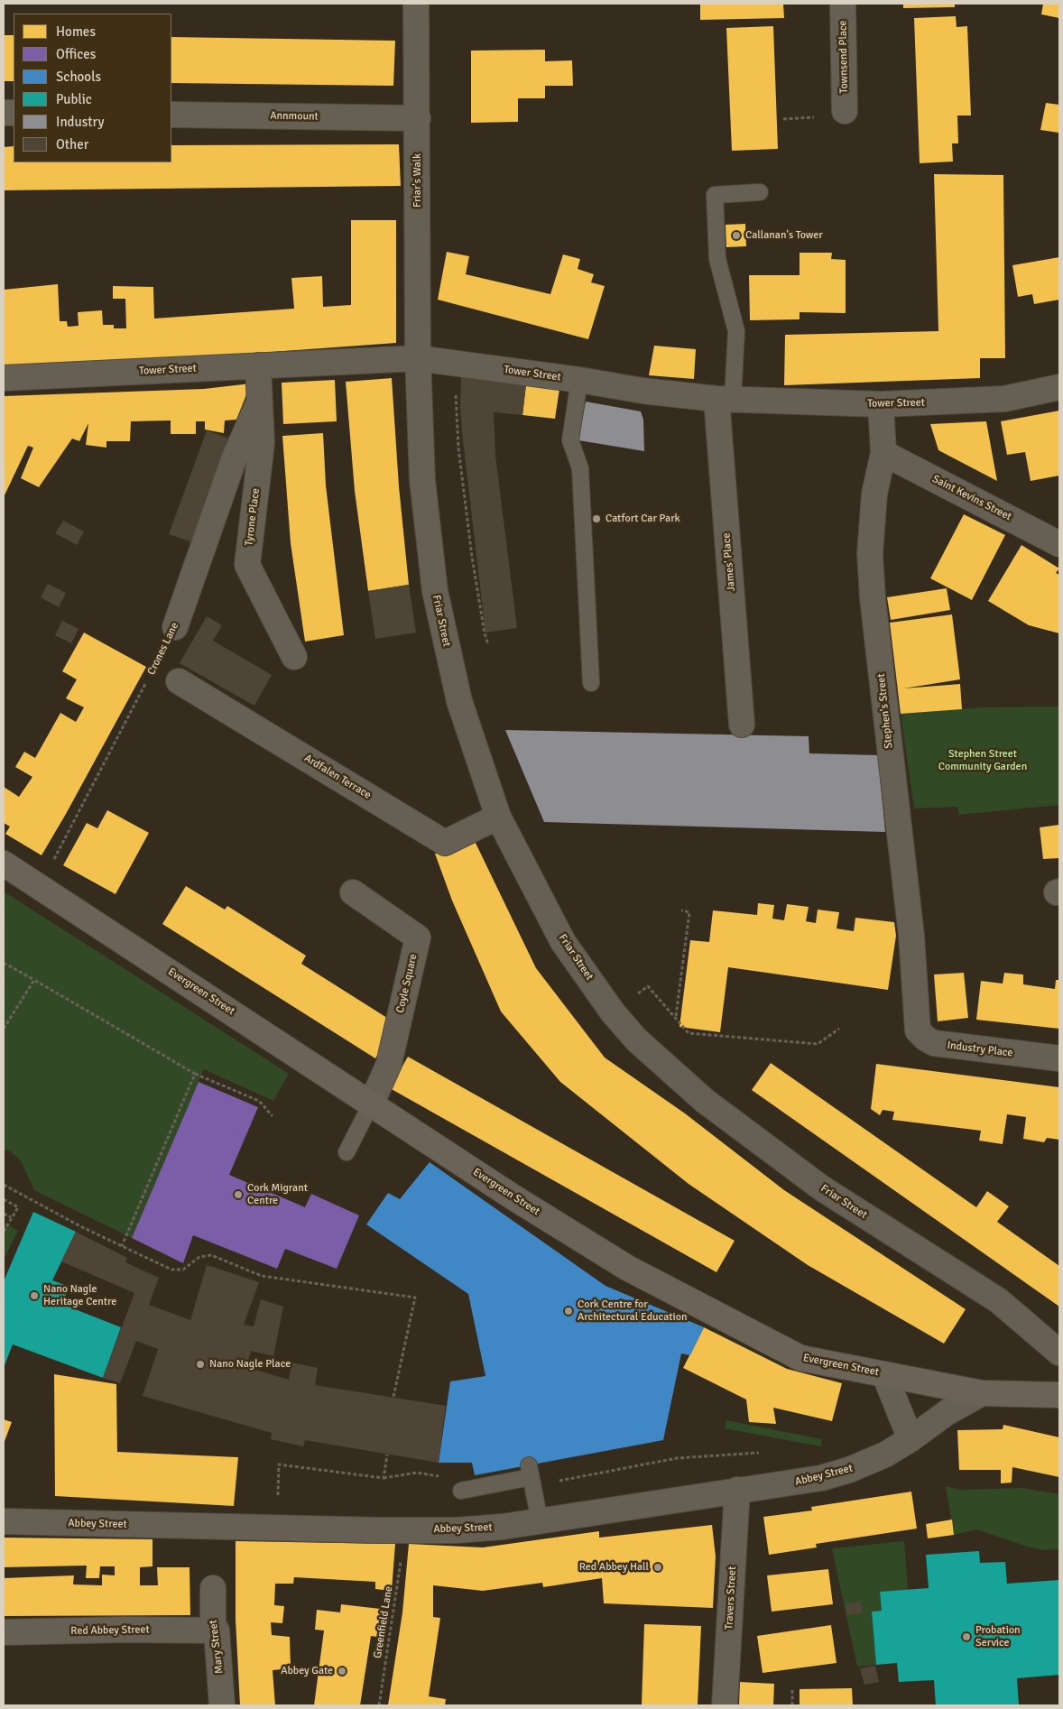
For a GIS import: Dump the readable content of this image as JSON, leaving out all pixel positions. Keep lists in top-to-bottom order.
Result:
{
  "streets": {
    "main road": ["Evergreen Street"],
    "street": [
      "Townsend Place",
      "Annmount",
      "Friar's Walk",
      "Tower Street",
      "Saint Kevins Street",
      "Tyrone Place",
      "James' Place",
      "Friar Street",
      "Crones Lane",
      "Stephen's Street",
      "Ardfalen Terrace",
      "Coyle Square",
      "Industry Place",
      "Abbey Street",
      "Travers Street",
      "Red Abbey Street",
      "Mary Street"
    ],
    "path": ["Greenfield Lane"]
  },
  "crossings": [
    ["Annmount", "Friar's Walk"],
    ["Friar's Walk", "Tower Street"],
    ["Friar's Walk", "Friar Street"],
    ["Tower Street", "Tyrone Place"],
    ["Tower Street", "James' Place"],
    ["Tower Street", "Friar Street"],
    ["Tower Street", "Stephen's Street"],
    ["Saint Kevins Street", "Stephen's Street"],
    ["Tyrone Place", "Crones Lane"],
    ["Friar Street", "Ardfalen Terrace"],
    ["Crones Lane", "Evergreen Street"],
    ["Stephen's Street", "Industry Place"],
    ["Coyle Square", "Evergreen Street"],
    ["Evergreen Street", "Abbey Street"],
    ["Abbey Street", "Travers Street"],
    ["Red Abbey Street", "Mary Street"]
  ],
  "parks": ["Stephen Street Community Garden"],
  "places": [
    "Callanan's Tower",
    "Catfort Car Park",
    "Cork Migrant Centre",
    "Nano Nagle Heritage Centre",
    "Cork Centre for Architectural Education",
    "Nano Nagle Place",
    "Red Abbey Hall",
    "Probation Service",
    "Abbey Gate"
  ],
  "legend": [
    "Homes",
    "Offices",
    "Schools",
    "Public",
    "Industry",
    "Other"
  ]
}
